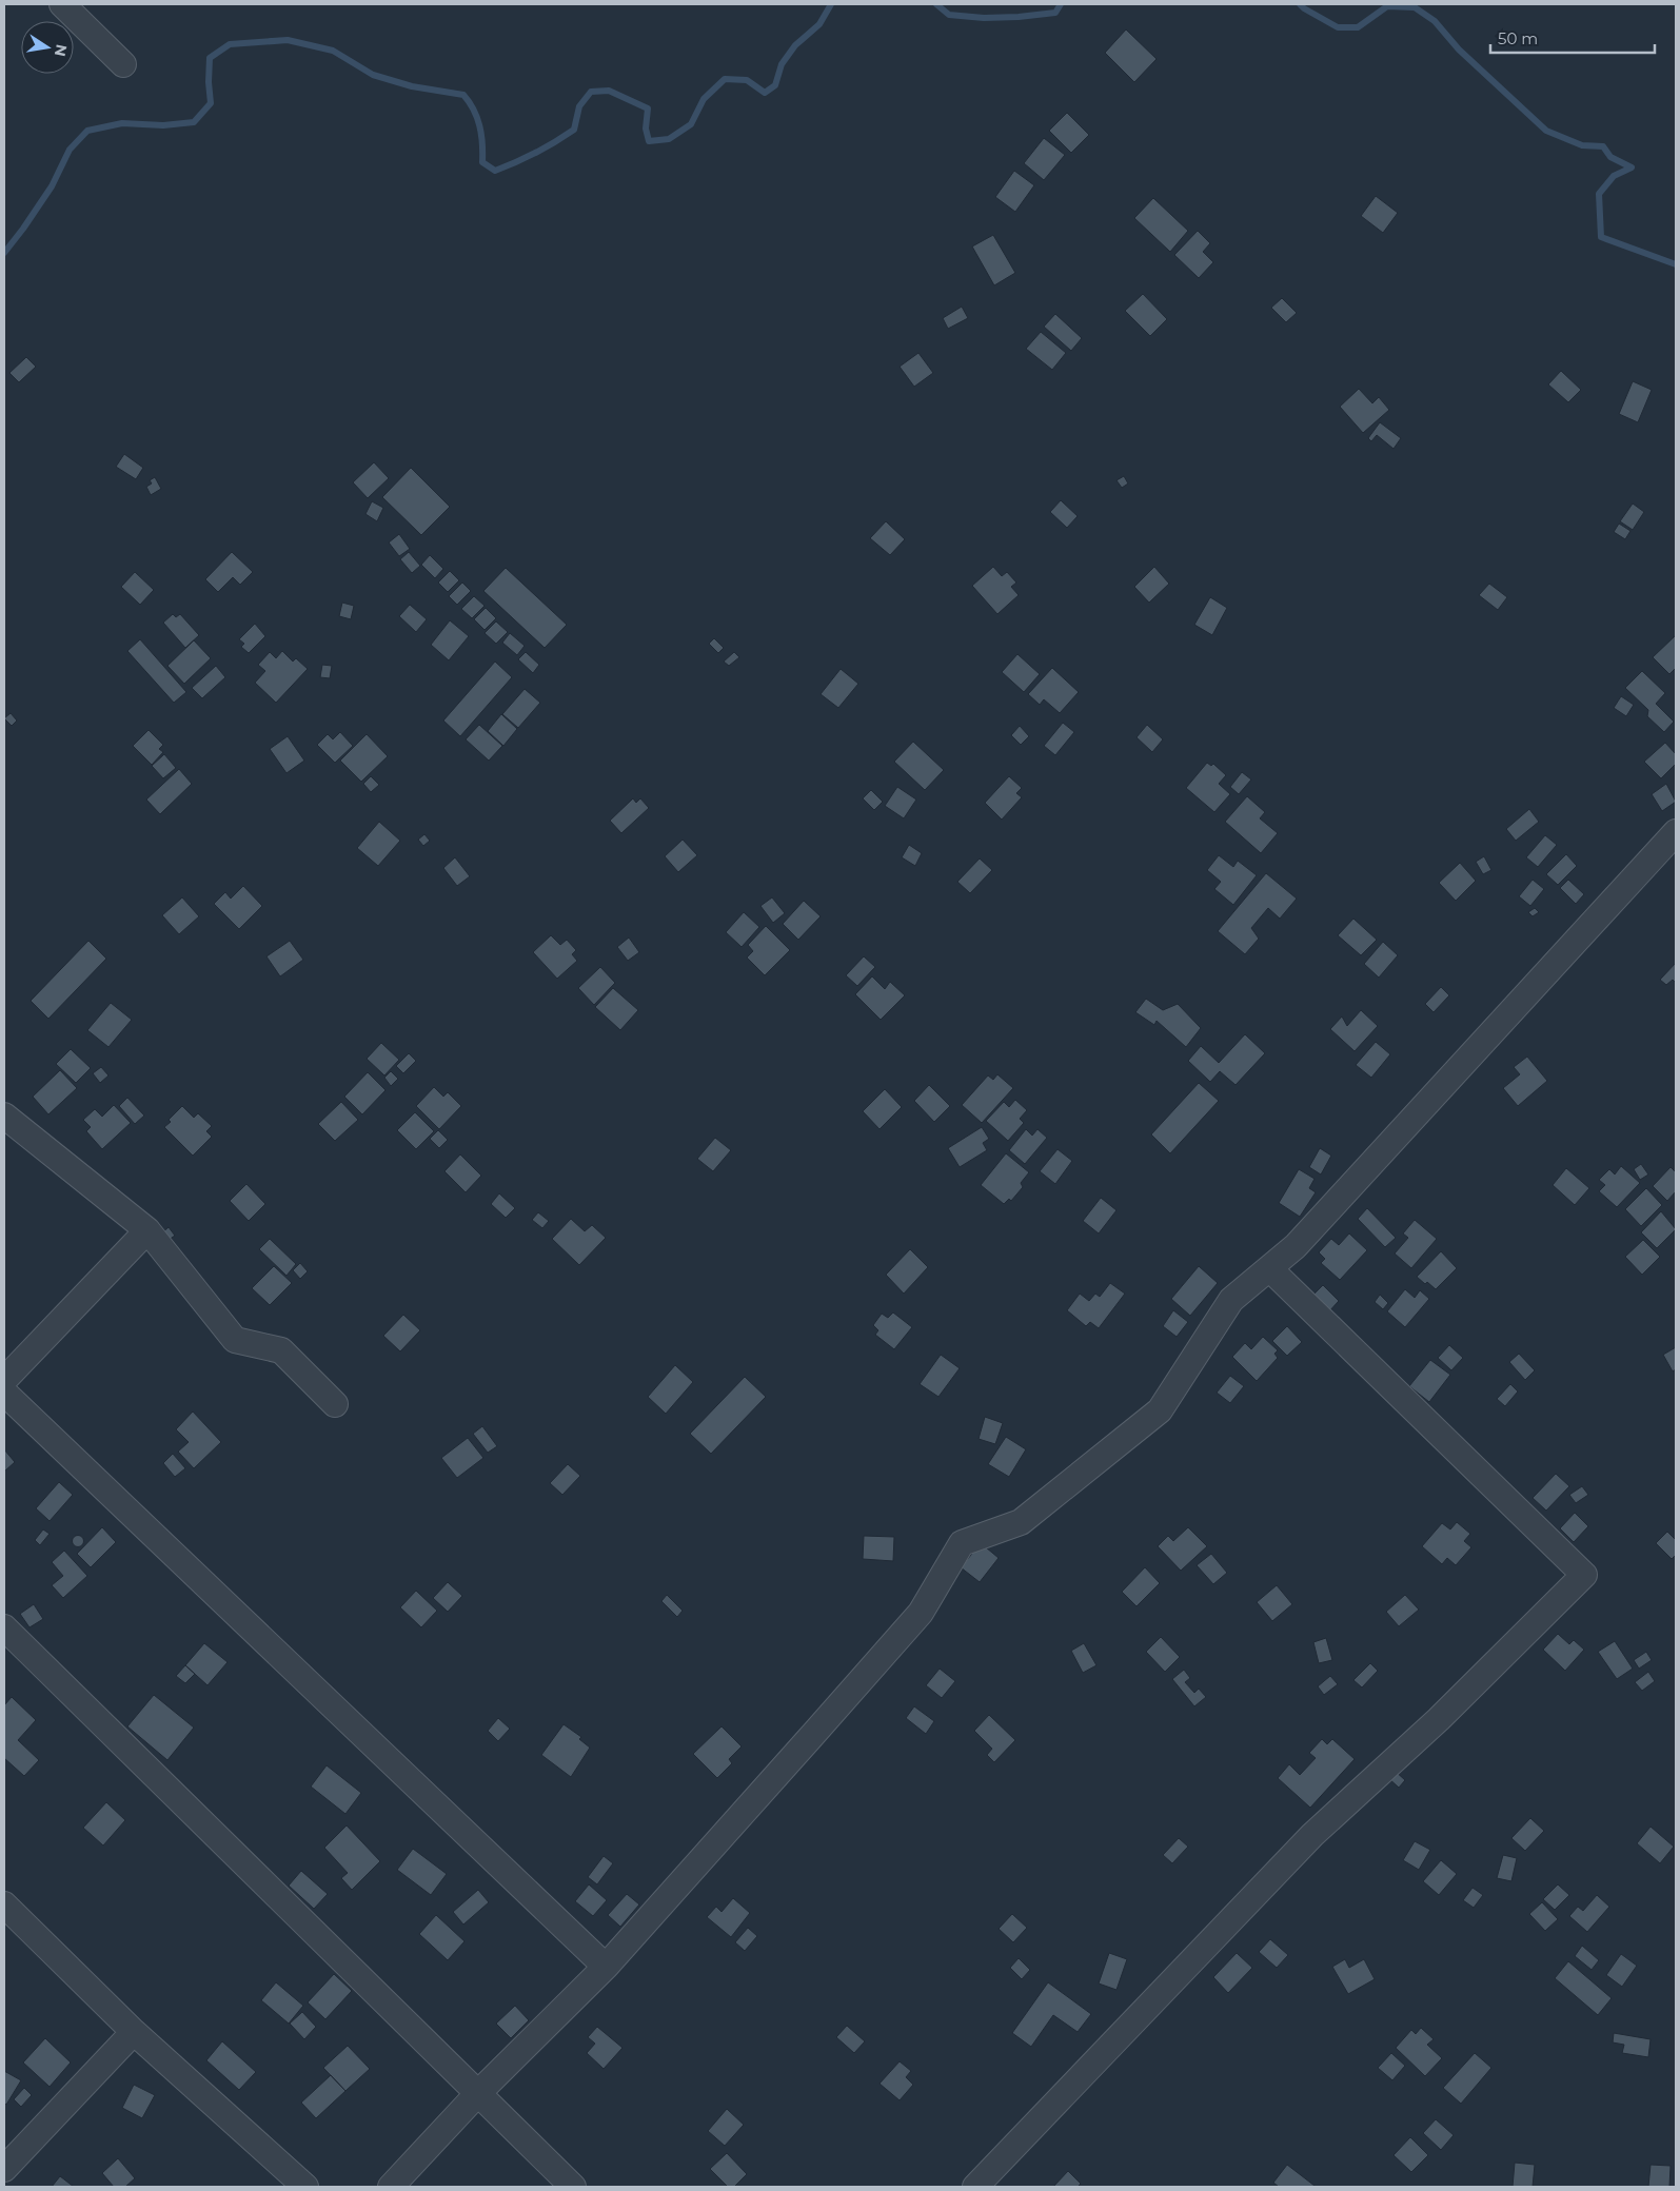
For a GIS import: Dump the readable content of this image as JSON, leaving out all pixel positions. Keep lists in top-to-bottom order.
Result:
{
  "scale_bar": "50 m",
  "north": "right"
}
